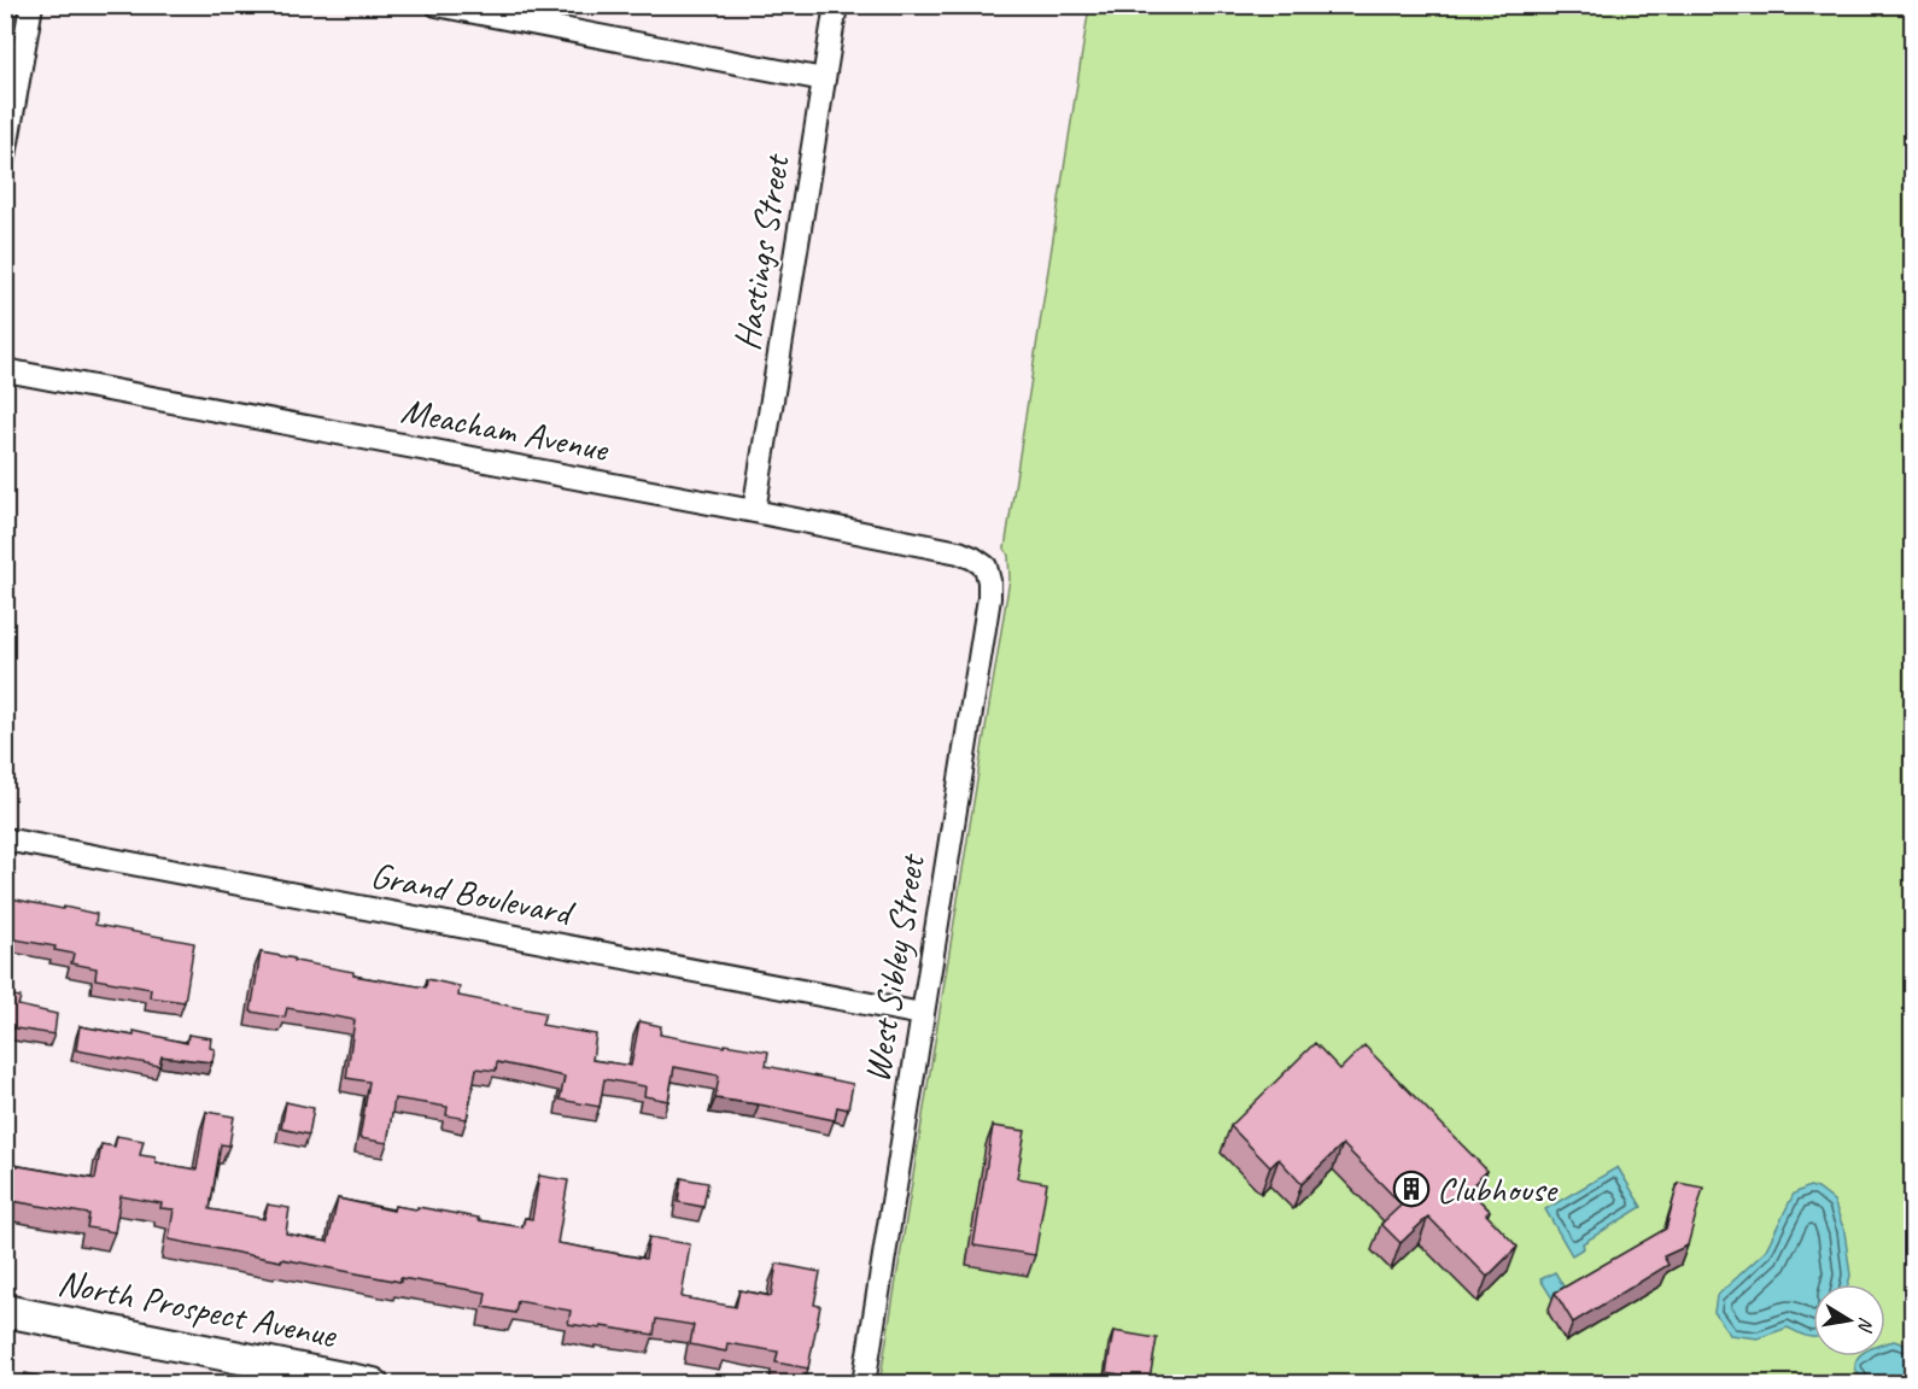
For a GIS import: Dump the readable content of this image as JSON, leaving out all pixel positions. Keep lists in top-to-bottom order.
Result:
{
  "streets": {
    "street": [
      "Hastings Street",
      "Meacham Avenue",
      "Grand Boulevard",
      "West Sibley Street",
      "North Prospect Avenue"
    ]
  },
  "crossings": [
    ["Hastings Street", "Meacham Avenue"],
    ["Meacham Avenue", "West Sibley Street"],
    ["Grand Boulevard", "West Sibley Street"]
  ],
  "places": {
    "building": ["Clubhouse"]
  },
  "north": "right"
}
